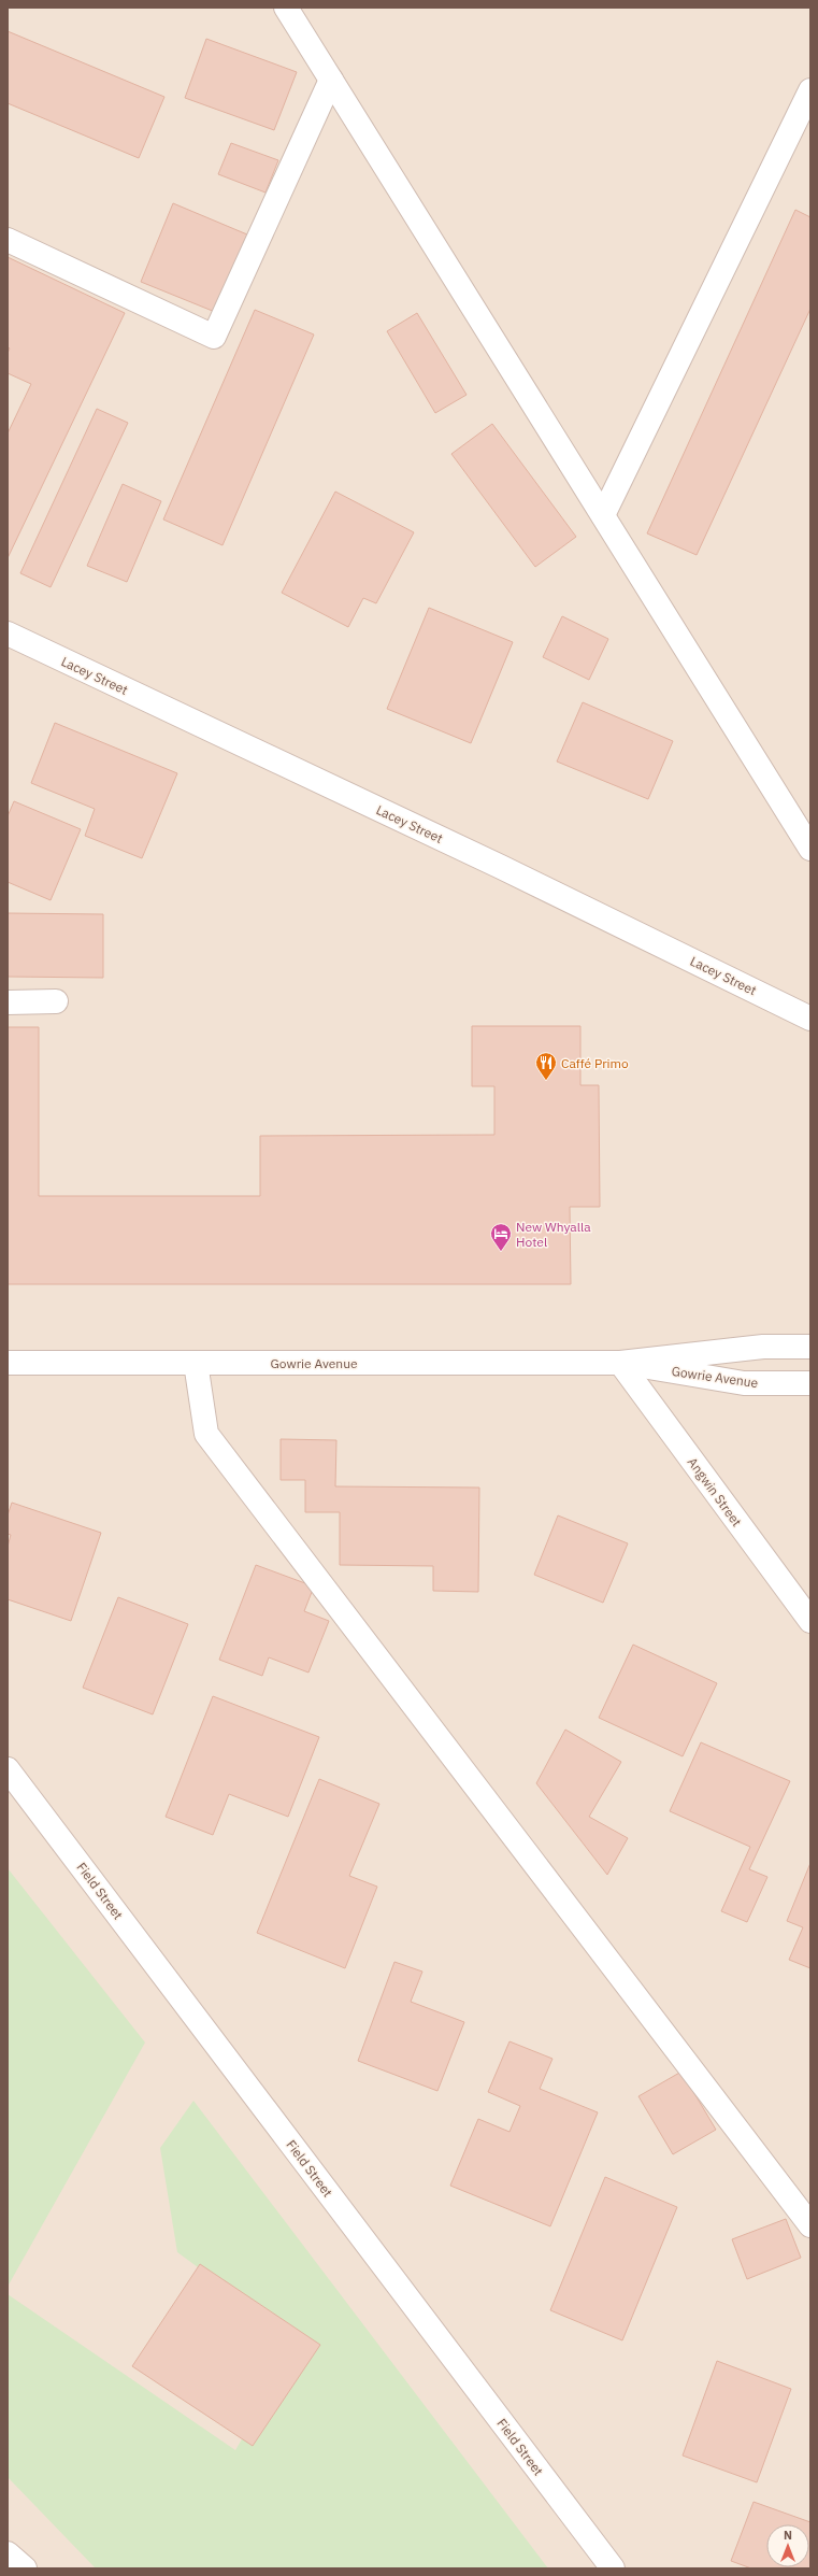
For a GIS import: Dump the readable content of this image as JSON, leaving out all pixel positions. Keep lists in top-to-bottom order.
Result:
{
  "streets": {
    "street": [
      "Lacey Street",
      "Gowrie Avenue",
      "Angwin Street",
      "Field Street"
    ]
  },
  "crossings": [
    ["Gowrie Avenue", "Angwin Street"]
  ],
  "places": {
    "restaurant": ["Caffé Primo"],
    "hotel": ["New Whyalla Hotel"]
  },
  "north": "top"
}
